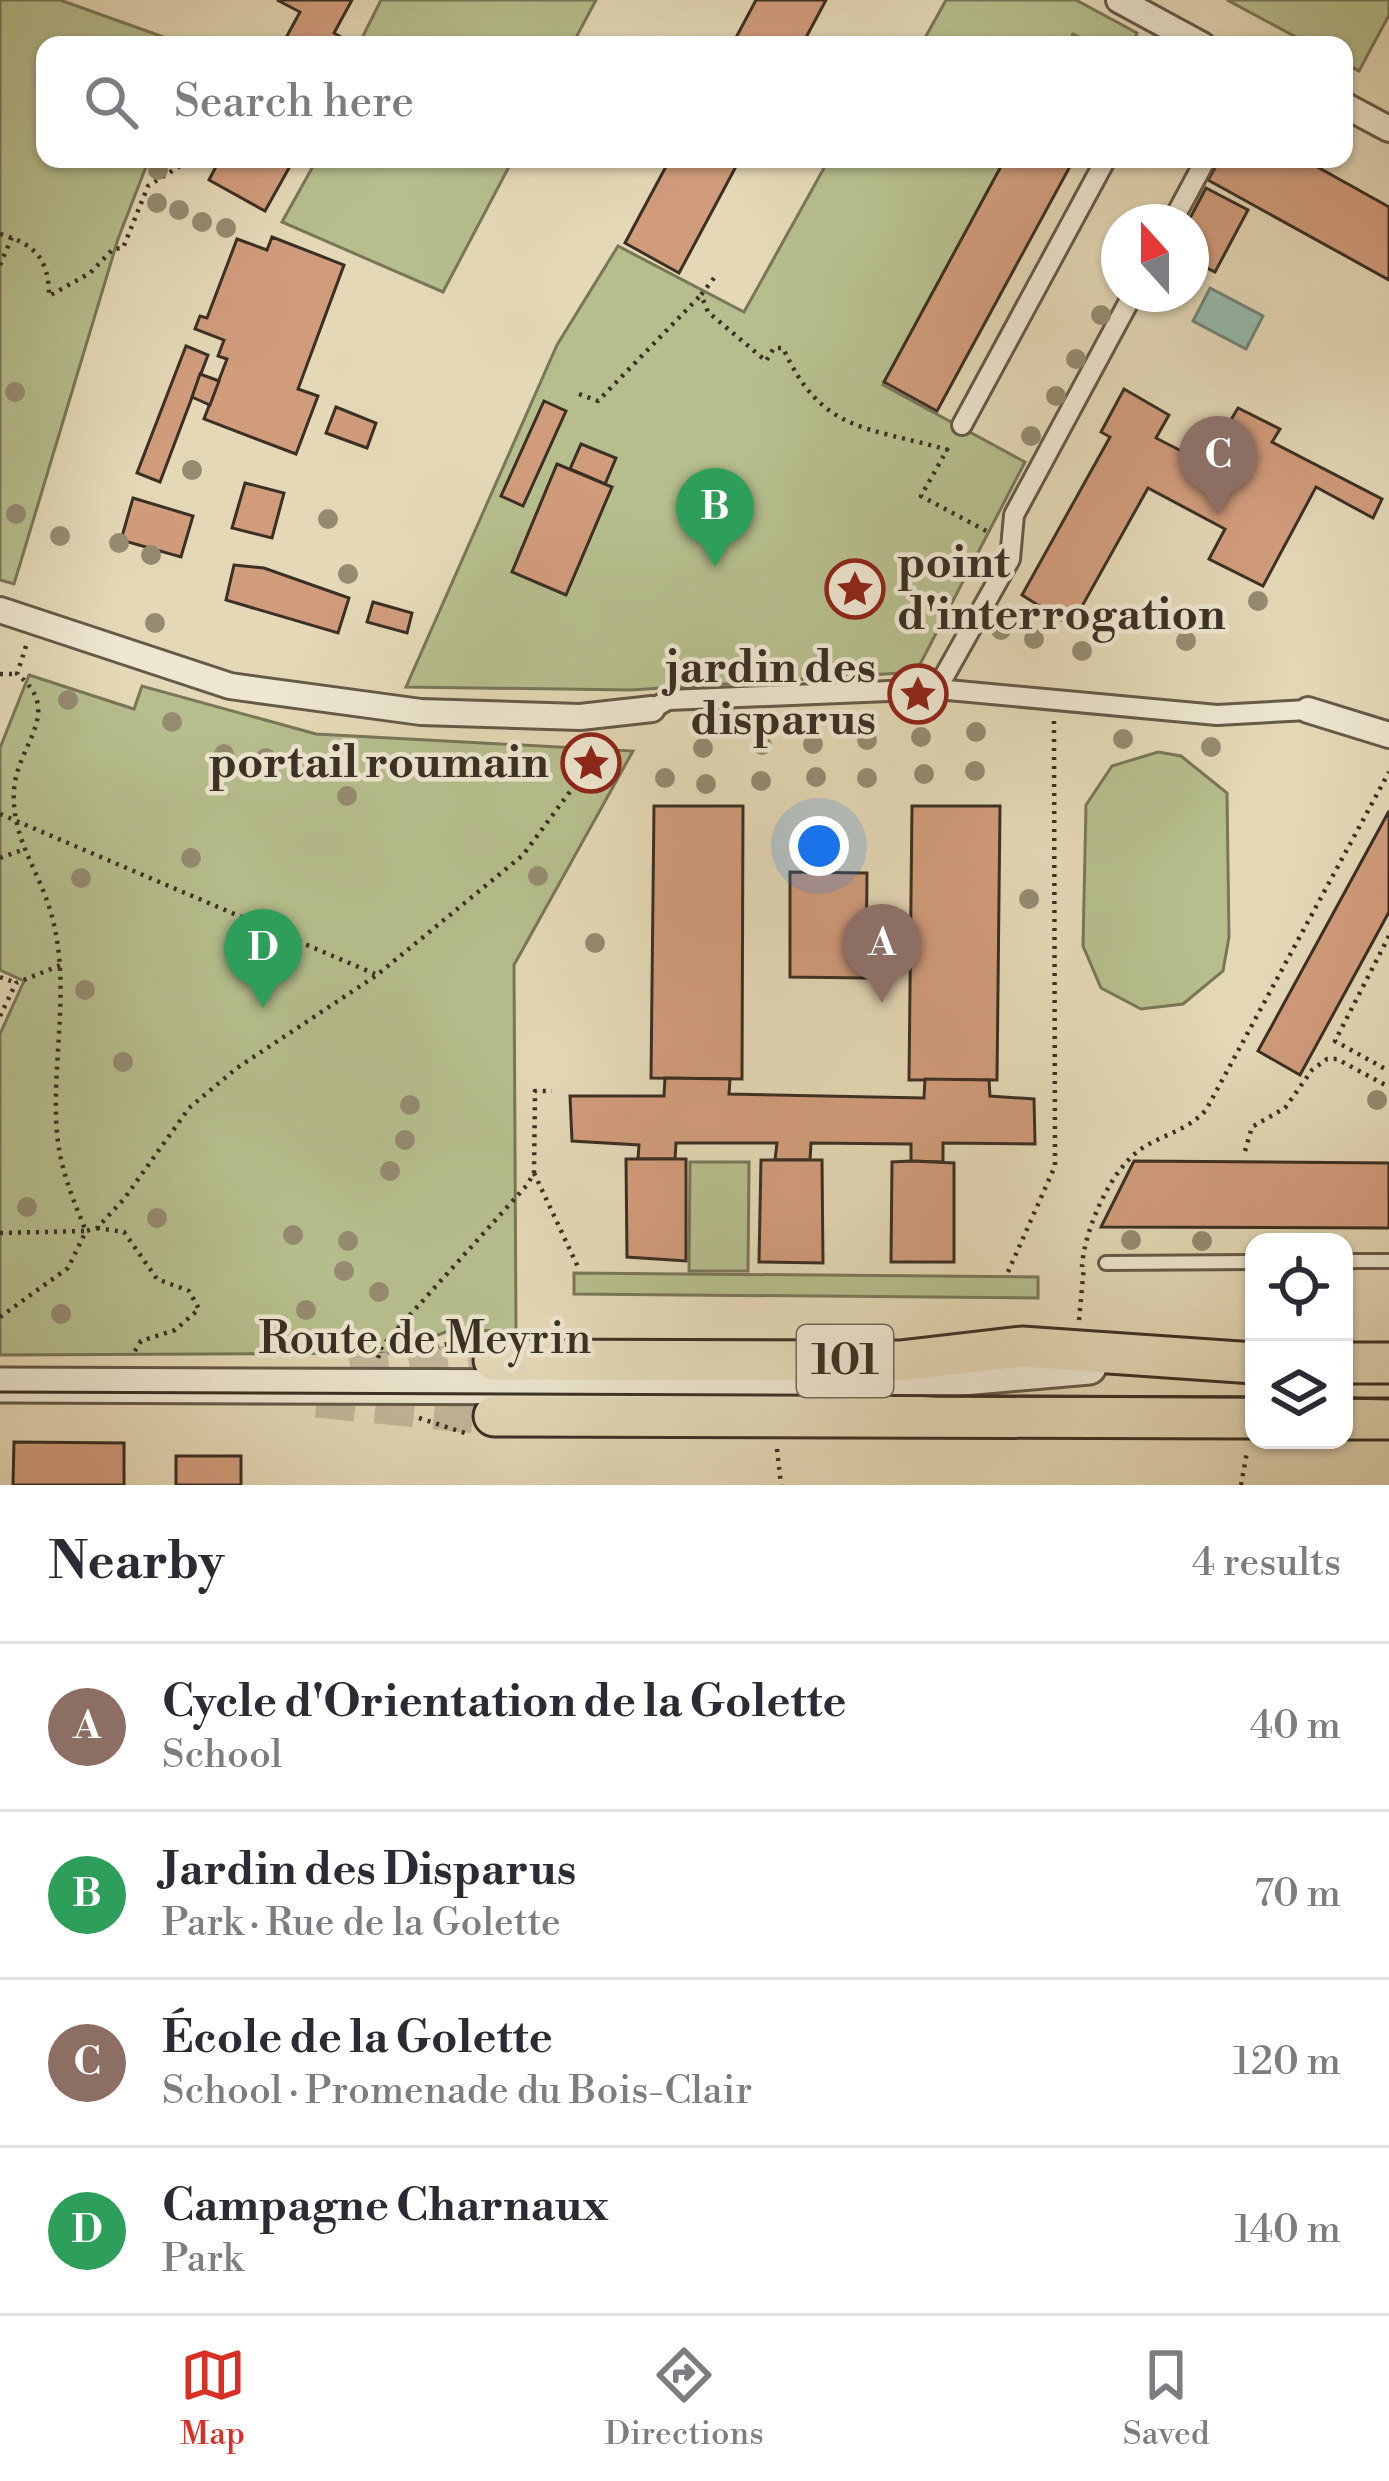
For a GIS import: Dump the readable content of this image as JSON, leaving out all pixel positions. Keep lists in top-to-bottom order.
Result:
{
  "streets": {
    "main road": ["101"],
    "street": ["Route de Meyrin"]
  },
  "places": {
    "place": ["point d'interrogation", "jardin des disparus", "portail roumain"]
  },
  "north": "top",
  "page": {
    "search": "Search here",
    "pins": [
      "C",
      "B",
      "A",
      "D"
    ],
    "heading": ["Nearby", "4 results"],
    "list": [
      {
        "mark": "A",
        "name": "Cycle d'Orientation de la Golette",
        "note": "School",
        "value": "40 m"
      },
      {
        "mark": "B",
        "name": "Jardin des Disparus",
        "note": "Park · Rue de la Golette",
        "value": "70 m"
      },
      {
        "mark": "C",
        "name": "École de la Golette",
        "note": "School · Promenade du Bois-Clair",
        "value": "120 m"
      },
      {
        "mark": "D",
        "name": "Campagne Charnaux",
        "note": "Park",
        "value": "140 m"
      }
    ],
    "nav": ["Map", "Directions", "Saved"]
  }
}
